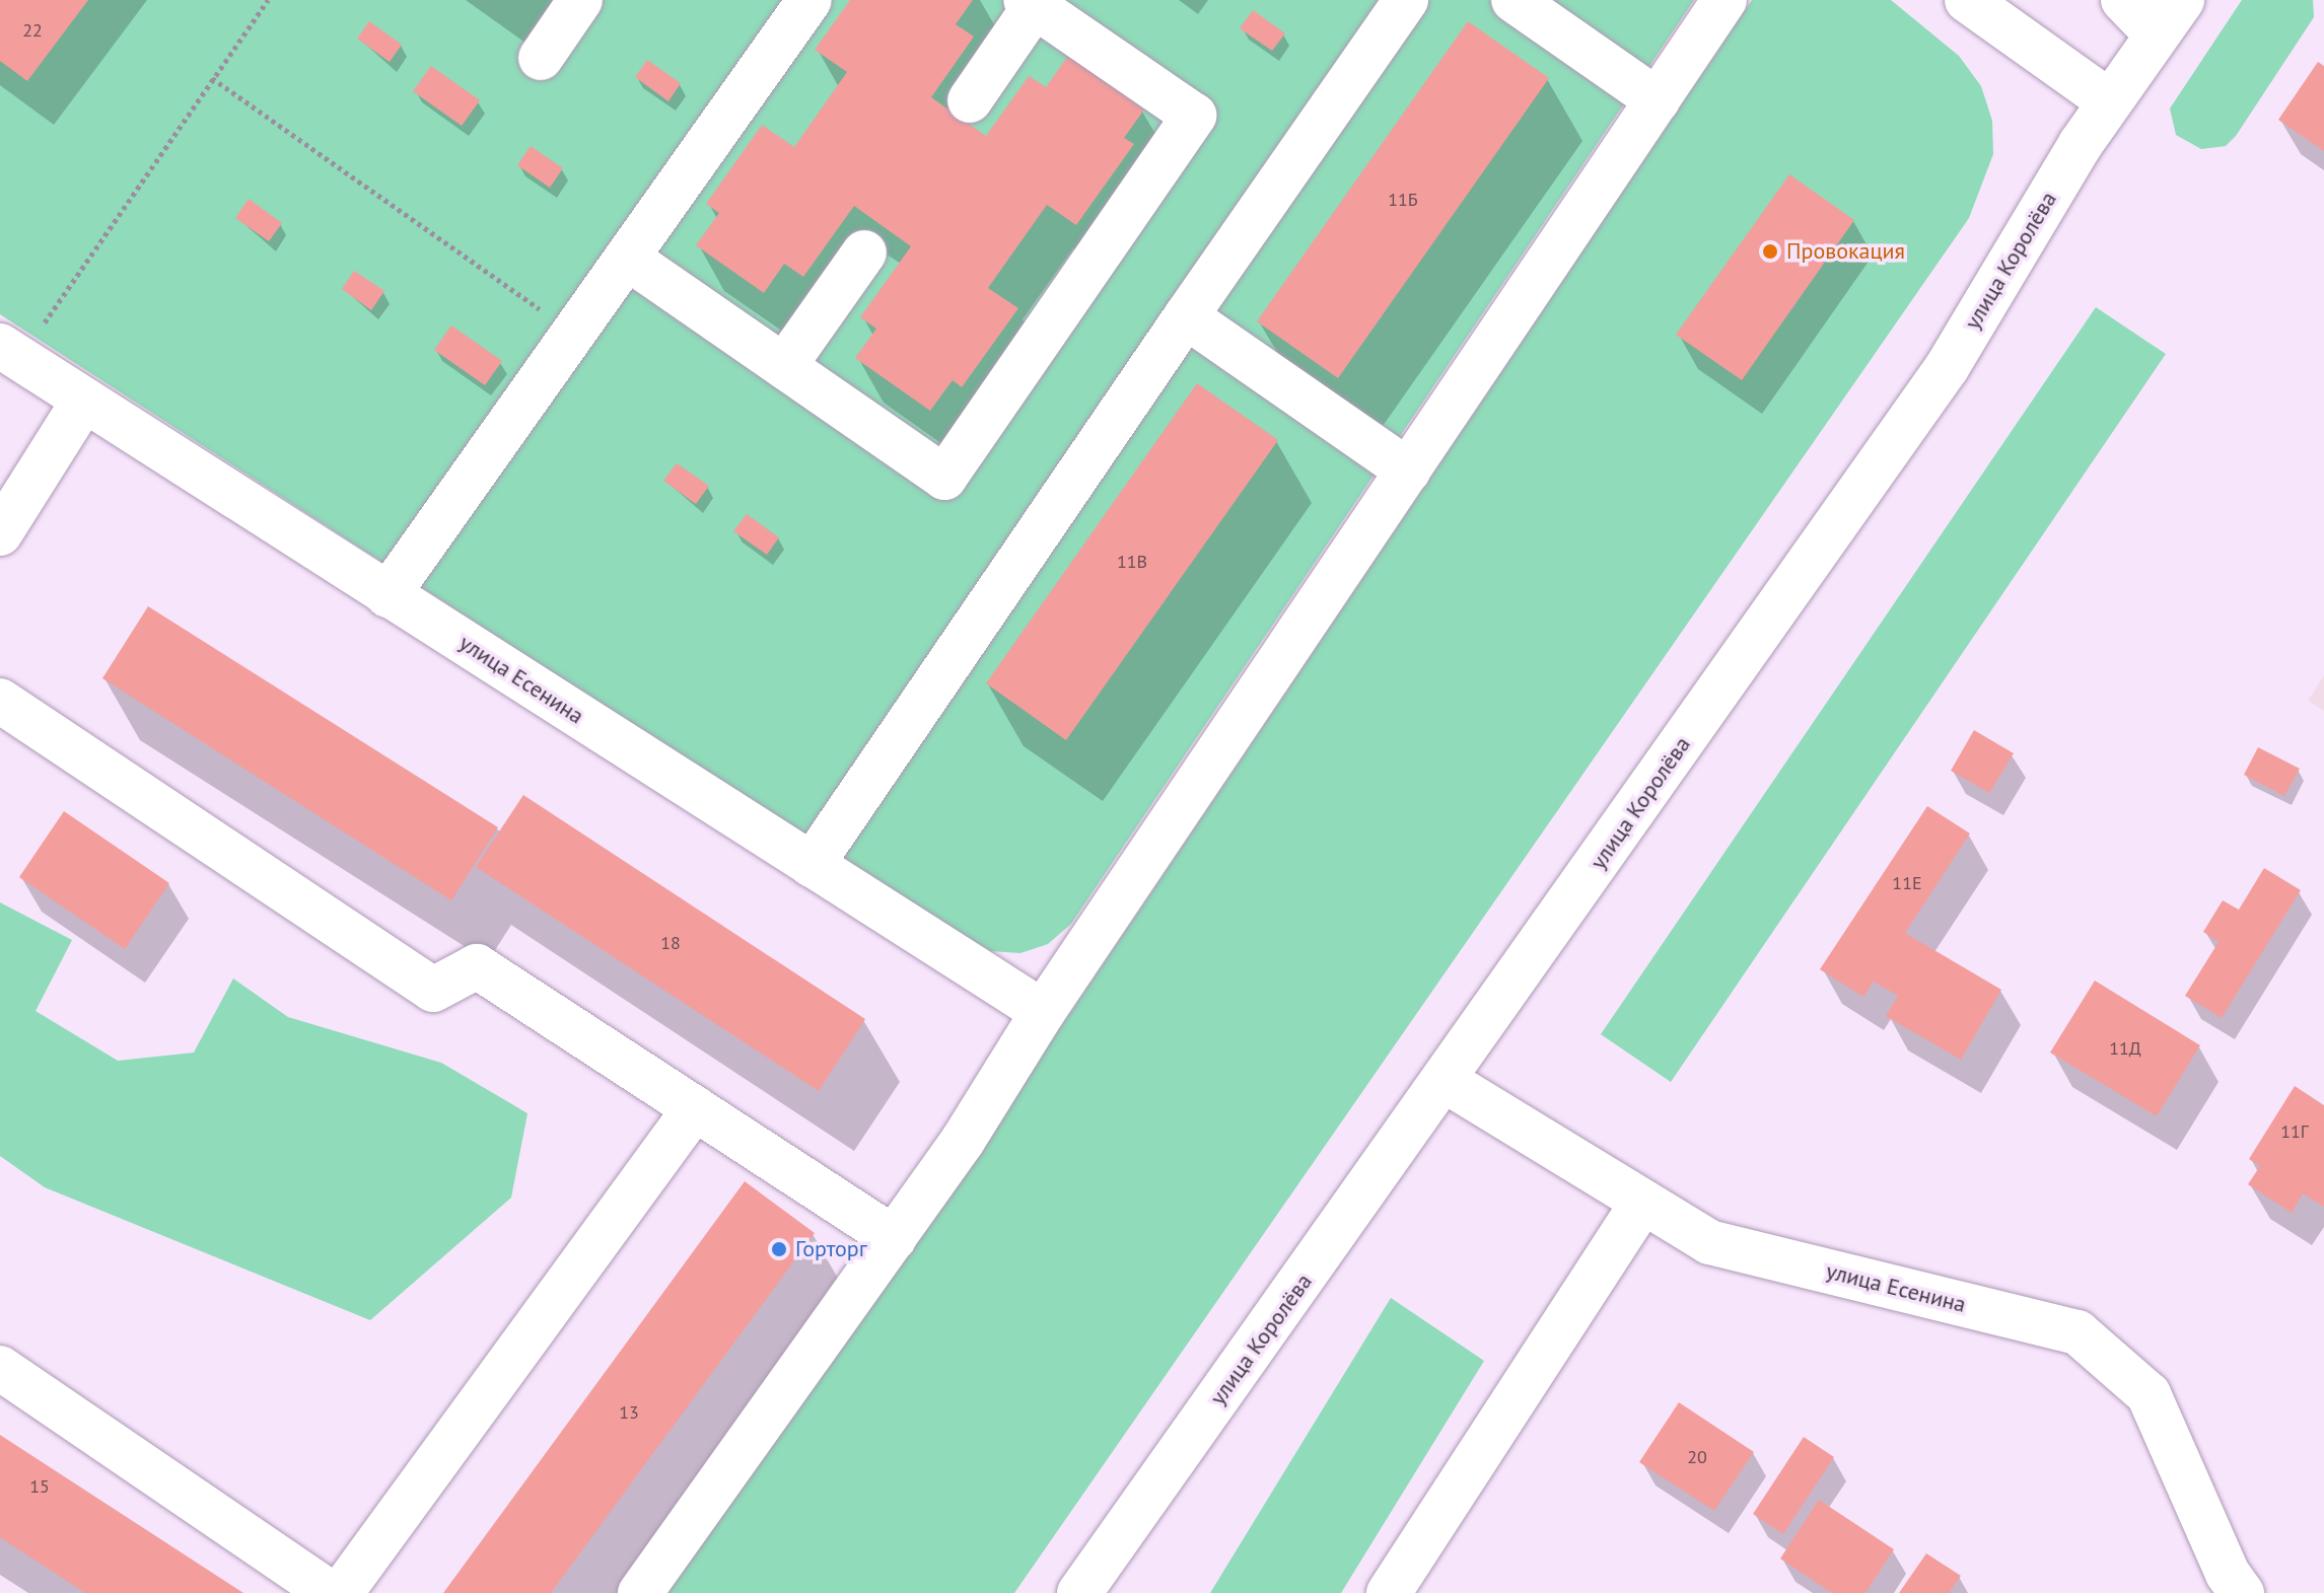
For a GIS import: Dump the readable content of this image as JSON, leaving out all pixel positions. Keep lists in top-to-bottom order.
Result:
{
  "streets": {
    "street": ["улица Королёва", "улица Есенина"]
  },
  "crossings": [
    ["улица Королёва", "улица Есенина"]
  ],
  "places": ["Провокация", "Горторг"],
  "house_numbers": [
    "22",
    "11Б",
    "11В",
    "11Е",
    "18",
    "11Д",
    "11Г",
    "13",
    "20",
    "15"
  ]
}
